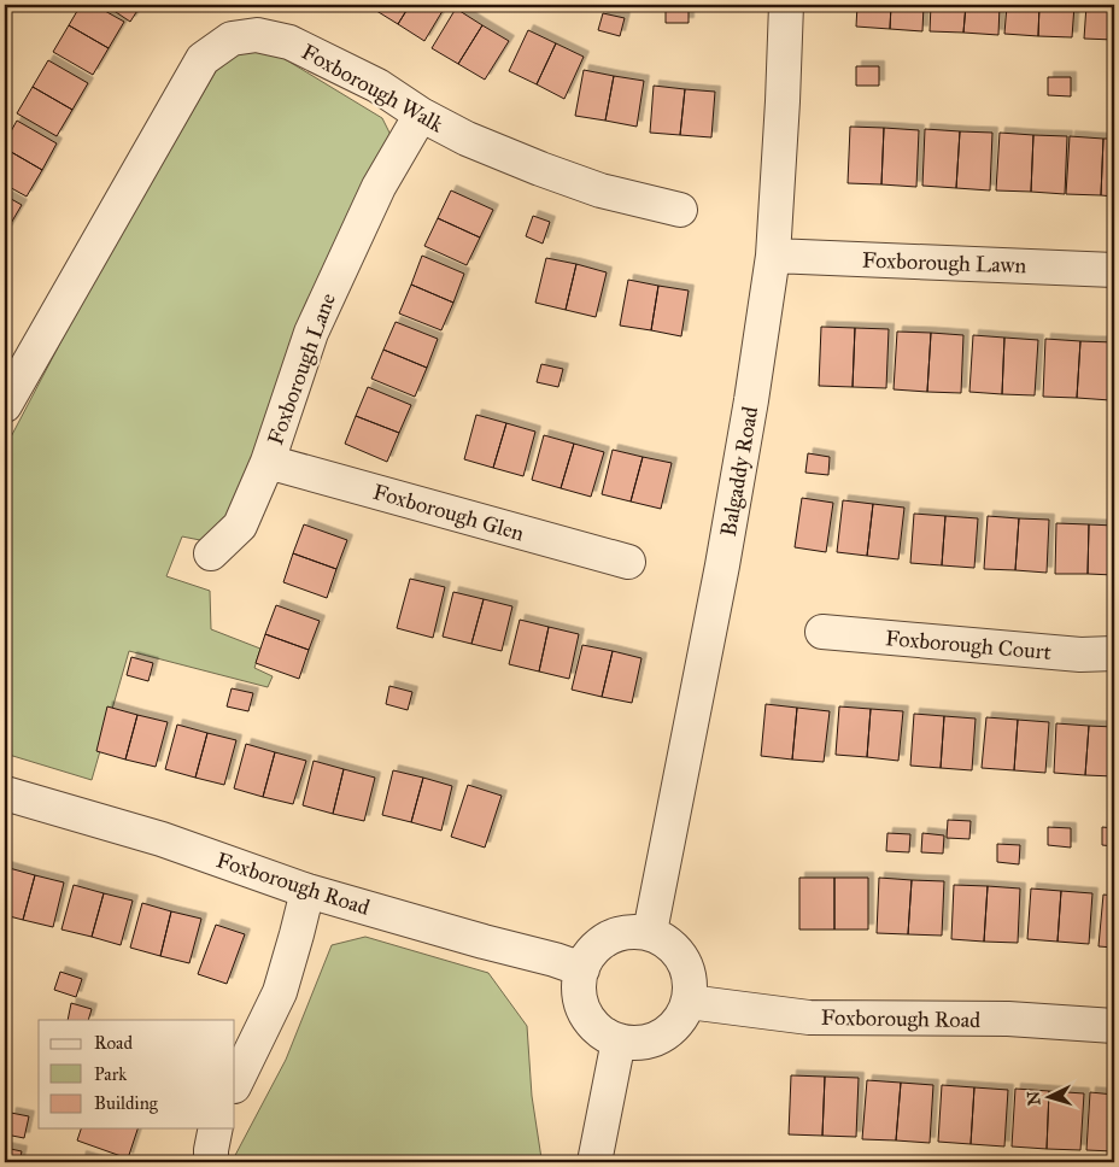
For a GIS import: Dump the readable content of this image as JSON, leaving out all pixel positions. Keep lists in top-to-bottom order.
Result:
{
  "streets": {
    "street": [
      "Foxborough Walk",
      "Foxborough Lawn",
      "Foxborough Lane",
      "Balgaddy Road",
      "Foxborough Glen",
      "Foxborough Court",
      "Foxborough Road"
    ]
  },
  "crossings": [
    ["Foxborough Walk", "Foxborough Lane"],
    ["Foxborough Lawn", "Balgaddy Road"],
    ["Foxborough Lane", "Foxborough Glen"],
    ["Balgaddy Road", "Foxborough Road"]
  ],
  "legend": ["Road", "Park", "Building"],
  "north": "left"
}
